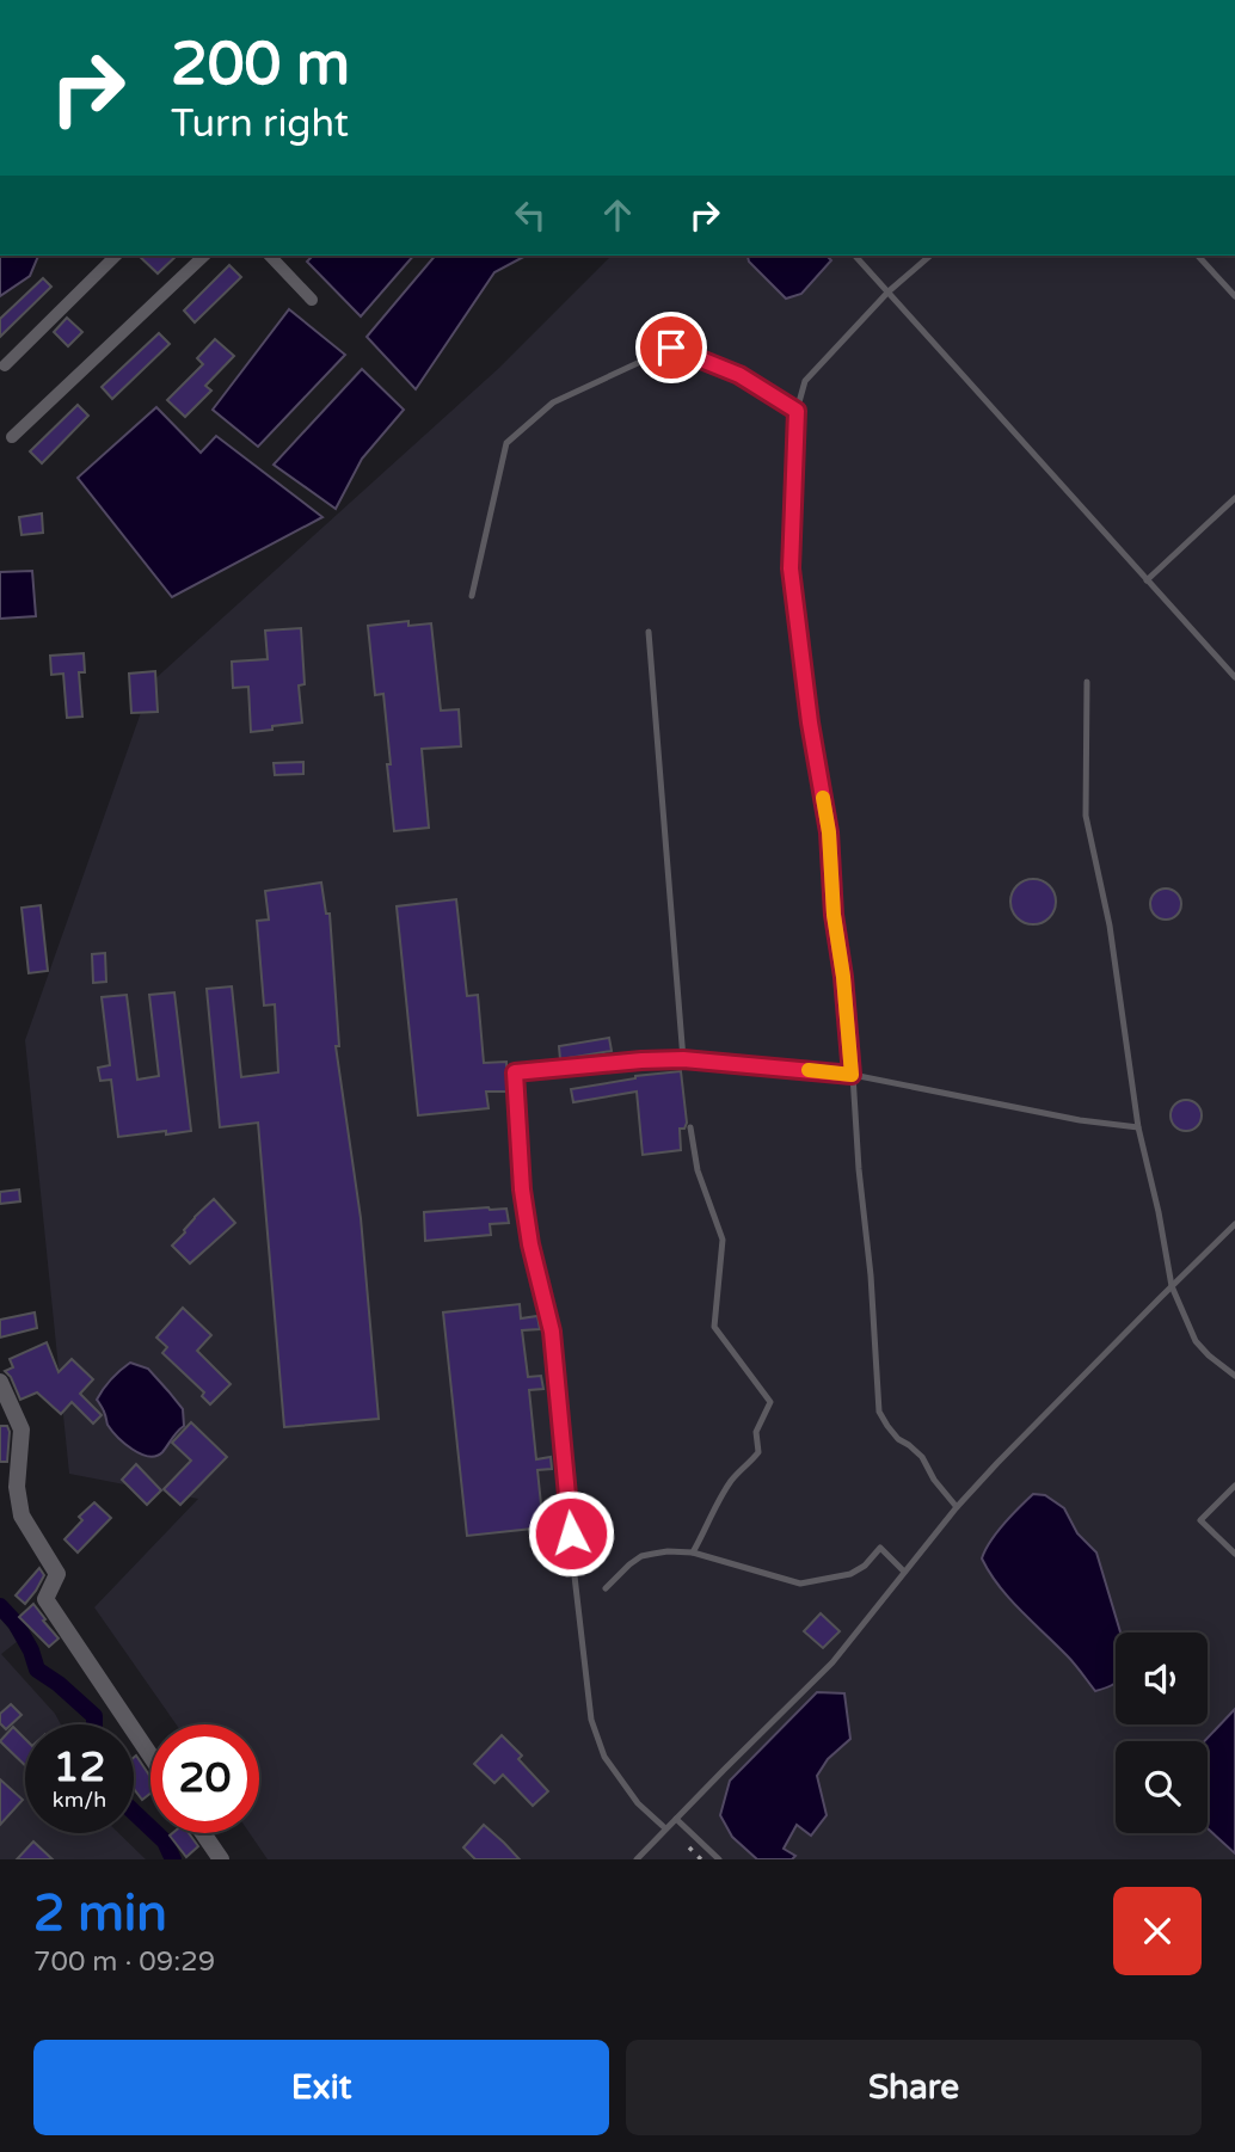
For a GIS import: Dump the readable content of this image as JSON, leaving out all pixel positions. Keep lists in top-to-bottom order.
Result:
{
  "page": {
    "turn": ["200 m", "Turn right"],
    "speed": "12 km/h",
    "limit": "20",
    "heading": ["2 min", "700 m · 09:29"],
    "buttons": ["Exit", "Share"]
  }
}
